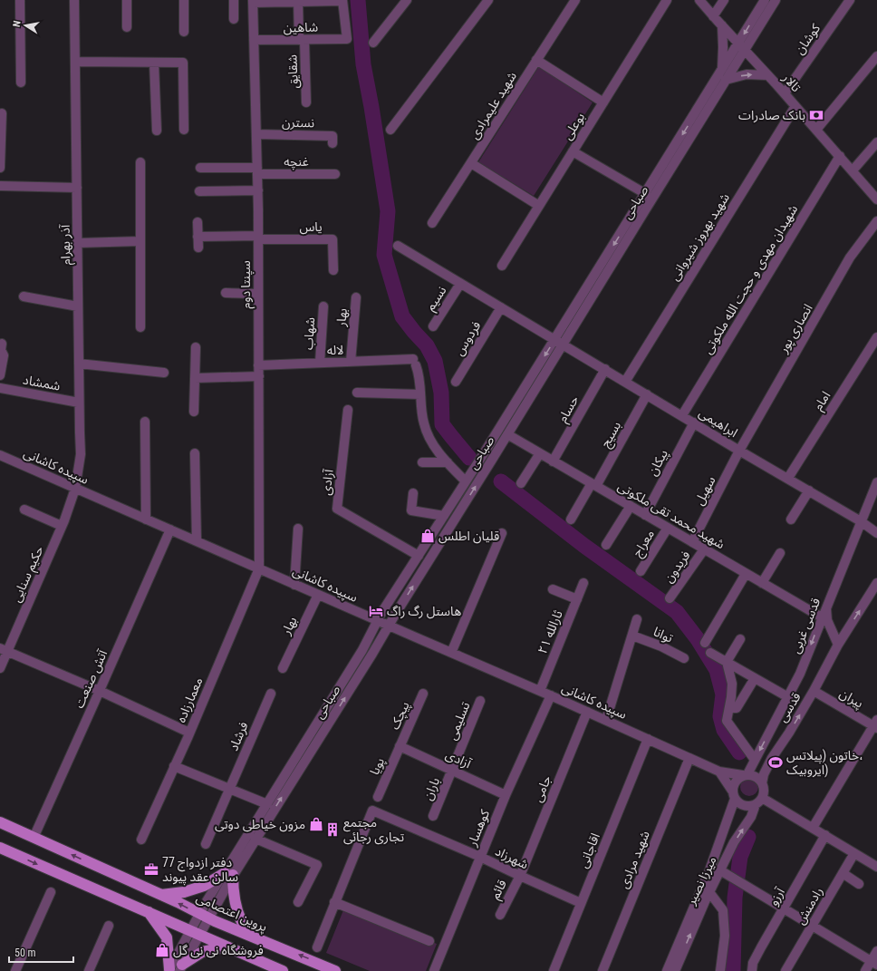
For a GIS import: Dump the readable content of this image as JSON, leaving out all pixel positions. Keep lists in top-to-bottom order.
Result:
{
  "streets": {
    "main road": ["پروین اعتصامی"],
    "street": [
      "شاهین",
      "کوشان",
      "شقایق",
      "تالار",
      "شهید علیمرادی",
      "نسترن",
      "بوعلی",
      "غنچه",
      "صباحی",
      "یاس",
      "شهید بهروز شیروانی",
      "آذر بهرام",
      "شهیدان مهدی و حجت الله ملکوتی",
      "سپنتا دوم",
      "نسیم",
      "بهار",
      "انصاری پور",
      "شهاب",
      "فردوس",
      "لاله",
      "شمشاد",
      "امام",
      "حسام",
      "ابراهیمی",
      "بسیج",
      "پیکان",
      "سپیده کاشانی",
      "آزادی",
      "سهیل",
      "شهید محمد تقی ملکوتی",
      "معراج",
      "فریدون",
      "حکیم سنایی",
      "قدسی غربی",
      "ثارالله ۲۱",
      "توانا",
      "آتش صنعت",
      "پیران",
      "معمارزاده",
      "قدسی",
      "پیچک",
      "تسلیمی",
      "فرشاد",
      "پویا",
      "باران",
      "جامی",
      "کوهسار",
      "اقاجانی",
      "شهرزاد",
      "شهید مرادی",
      "میرزا نصیر",
      "قائم",
      "آرزو",
      "رادمنش"
    ]
  },
  "crossings": [
    ["شاهین", "شقایق"],
    ["شاهین", "سپنتا دوم"],
    ["کوشان", "تالار"],
    ["تالار", "صباحی"],
    ["تالار", "شهید بهروز شیروانی"],
    ["تالار", "شهیدان مهدی و حجت الله ملکوتی"],
    ["نسترن", "سپنتا دوم"],
    ["غنچه", "سپنتا دوم"],
    ["صباحی", "ابراهیمی"],
    ["صباحی", "سپیده کاشانی"],
    ["صباحی", "آزادی"],
    ["صباحی", "شهید محمد تقی ملکوتی"],
    ["صباحی", "پروین اعتصامی"],
    ["یاس", "سپنتا دوم"],
    ["شهید بهروز شیروانی", "ابراهیمی"],
    ["آذر بهرام", "شمشاد"],
    ["آذر بهرام", "سپیده کاشانی"],
    ["آذر بهرام", "حکیم سنایی"],
    ["شهیدان مهدی و حجت الله ملکوتی", "ابراهیمی"],
    ["سپنتا دوم", "لاله"],
    ["سپنتا دوم", "سپیده کاشانی"],
    ["سپنتا دوم", "معمارزاده"],
    ["نسیم", "ابراهیمی"],
    ["بهار", "لاله"],
    ["بهار", "سپیده کاشانی"],
    ["انصاری پور", "ابراهیمی"],
    ["انصاری پور", "سهیل"],
    ["شهاب", "لاله"],
    ["فردوس", "ابراهیمی"],
    ["امام", "ابراهیمی"],
    ["حسام", "ابراهیمی"],
    ["حسام", "شهید محمد تقی ملکوتی"],
    ["ابراهیمی", "بسیج"],
    ["ابراهیمی", "پیکان"],
    ["ابراهیمی", "سهیل"],
    ["ابراهیمی", "قدسی غربی"],
    ["بسیج", "شهید محمد تقی ملکوتی"],
    ["پیکان", "شهید محمد تقی ملکوتی"],
    ["سپیده کاشانی", "حکیم سنایی"],
    ["سپیده کاشانی", "قدسی غربی"],
    ["سپیده کاشانی", "ثارالله ۲۱"],
    ["سپیده کاشانی", "آتش صنعت"],
    ["سپیده کاشانی", "معمارزاده"],
    ["سپیده کاشانی", "قدسی"],
    ["سپیده کاشانی", "جامی"],
    ["سپیده کاشانی", "کوهسار"],
    ["سپیده کاشانی", "اقاجانی"],
    ["سپیده کاشانی", "شهید مرادی"],
    ["سپیده کاشانی", "میرزا نصیر"],
    ["آزادی", "پیچک"],
    ["آزادی", "تسلیمی"],
    ["آزادی", "پویا"],
    ["آزادی", "باران"],
    ["آزادی", "کوهسار"],
    ["سهیل", "شهید محمد تقی ملکوتی"],
    ["شهید محمد تقی ملکوتی", "معراج"],
    ["شهید محمد تقی ملکوتی", "فریدون"],
    ["شهید محمد تقی ملکوتی", "قدسی غربی"],
    ["قدسی غربی", "قدسی"],
    ["قدسی غربی", "میرزا نصیر"],
    ["آتش صنعت", "پروین اعتصامی"],
    ["پیران", "قدسی"],
    ["قدسی", "میرزا نصیر"],
    ["پیچک", "پویا"],
    ["تسلیمی", "باران"],
    ["جامی", "شهرزاد"],
    ["جامی", "قائم"],
    ["کوهسار", "شهرزاد"],
    ["اقاجانی", "شهرزاد"],
    ["شهرزاد", "قائم"]
  ],
  "one_way": ["قدسی غربی"],
  "places": {
    "bank": ["بانک صادرات"],
    "shop": ["قلیان اطلس", "مزون خیاطی دوتی", "فروشگاه نی نی گل"],
    "hotel": ["هاستل رگ راگ"],
    "sports": ["خاتون (پیلاتس، ایروبیک)"],
    "building": ["مجتمع تجاری رجائی"],
    "office": ["دفتر ازدواج 77 سالن عقد پیوند"]
  },
  "scale_bar": "50 m",
  "north": "left"
}
